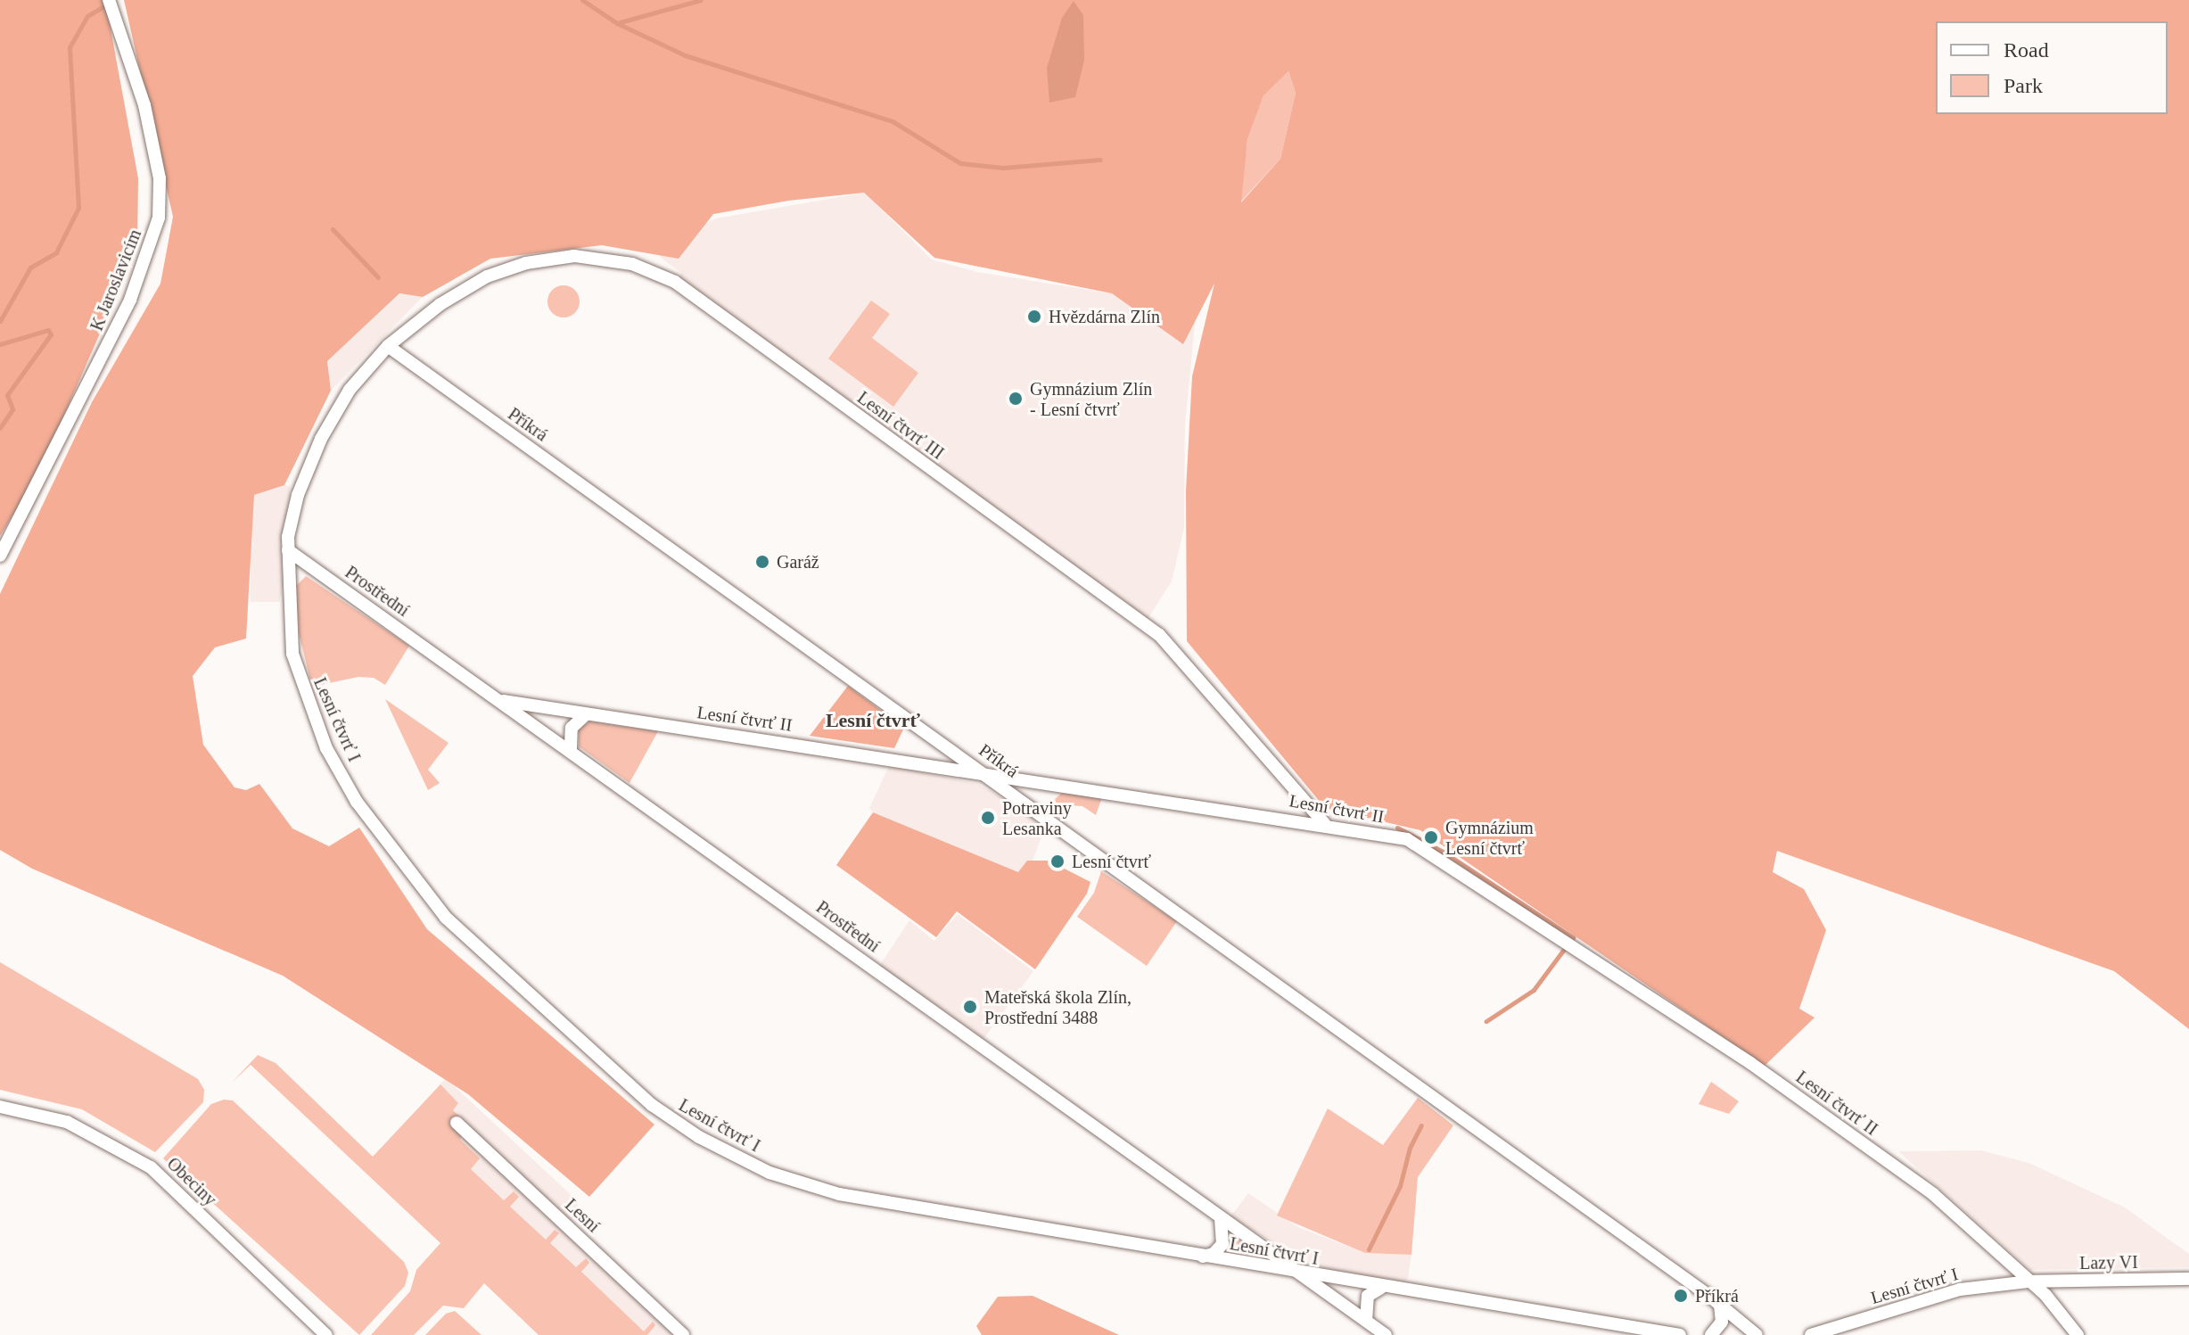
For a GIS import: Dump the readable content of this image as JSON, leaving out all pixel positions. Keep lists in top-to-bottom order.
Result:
{
  "streets": {
    "street": [
      "K Jaroslavicím",
      "Příkrá",
      "Lesní čtvrť III",
      "Prostřední",
      "Lesní čtvrť II",
      "Lesní čtvrť I",
      "Obeciny",
      "Lesní",
      "Lazy VI"
    ]
  },
  "crossings": [
    ["Příkrá", "Lesní čtvrť III"],
    ["Příkrá", "Lesní čtvrť II"],
    ["Příkrá", "Lesní čtvrť I"],
    ["Lesní čtvrť III", "Lesní čtvrť II"],
    ["Lesní čtvrť III", "Lesní čtvrť I"],
    ["Prostřední", "Lesní čtvrť II"],
    ["Prostřední", "Lesní čtvrť I"],
    ["Lesní čtvrť II", "Lesní čtvrť I"],
    ["Lesní čtvrť II", "Lazy VI"],
    ["Lesní čtvrť I", "Lazy VI"]
  ],
  "districts": ["Lesní čtvrť"],
  "places": [
    "Hvězdárna Zlín",
    "Gymnázium Zlín - Lesní čtvrť",
    "Garáž",
    "Potraviny Lesanka",
    "Gymnázium Lesní čtvrť",
    "Lesní čtvrť",
    "Mateřská škola Zlín, Prostřední 3488",
    "Příkrá"
  ],
  "legend": ["Road", "Park"]
}
